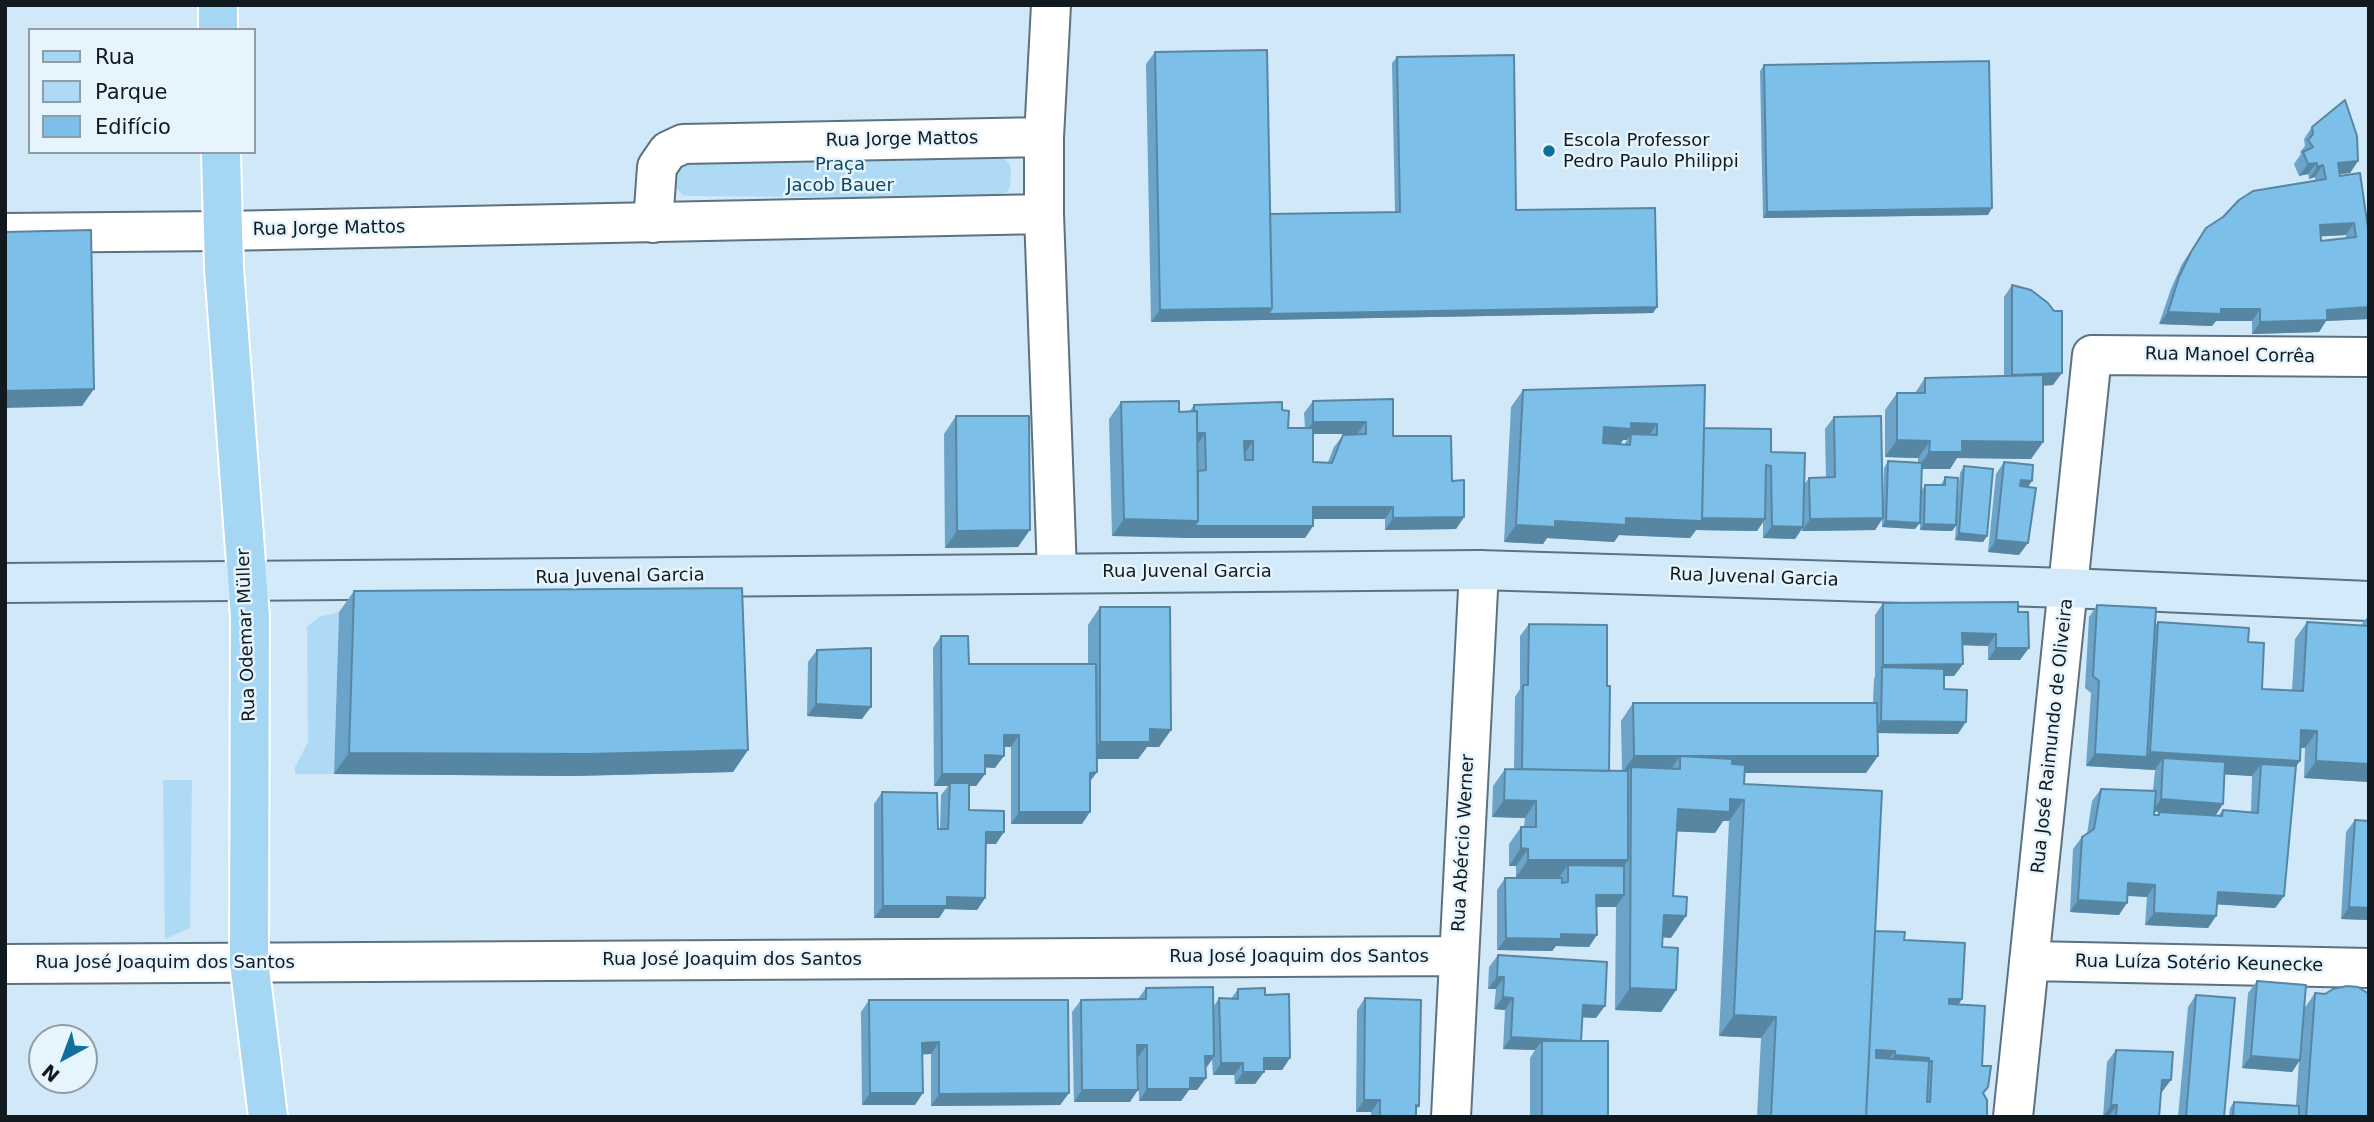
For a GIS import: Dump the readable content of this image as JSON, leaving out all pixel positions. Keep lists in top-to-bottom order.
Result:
{
  "streets": {
    "main road": ["Rua Juvenal Garcia", "Rua Odemar Müller"],
    "street": [
      "Rua Jorge Mattos",
      "Rua Manoel Corrêa",
      "Rua José Raimundo de Oliveira",
      "Rua Abércio Werner",
      "Rua José Joaquim dos Santos",
      "Rua Luíza Sotério Keunecke"
    ]
  },
  "crossings": [
    ["Rua Jorge Mattos", "Rua Odemar Müller"],
    ["Rua Manoel Corrêa", "Rua José Raimundo de Oliveira"],
    ["Rua Juvenal Garcia", "Rua Odemar Müller"],
    ["Rua Juvenal Garcia", "Rua José Raimundo de Oliveira"],
    ["Rua Juvenal Garcia", "Rua Abércio Werner"],
    ["Rua Odemar Müller", "Rua José Joaquim dos Santos"],
    ["Rua José Raimundo de Oliveira", "Rua Luíza Sotério Keunecke"],
    ["Rua Abércio Werner", "Rua José Joaquim dos Santos"]
  ],
  "parks": ["Praça Jacob Bauer"],
  "places": ["Escola Professor Pedro Paulo Philippi"],
  "legend": ["Rua", "Parque", "Edifício"],
  "north": "bottom left"
}
